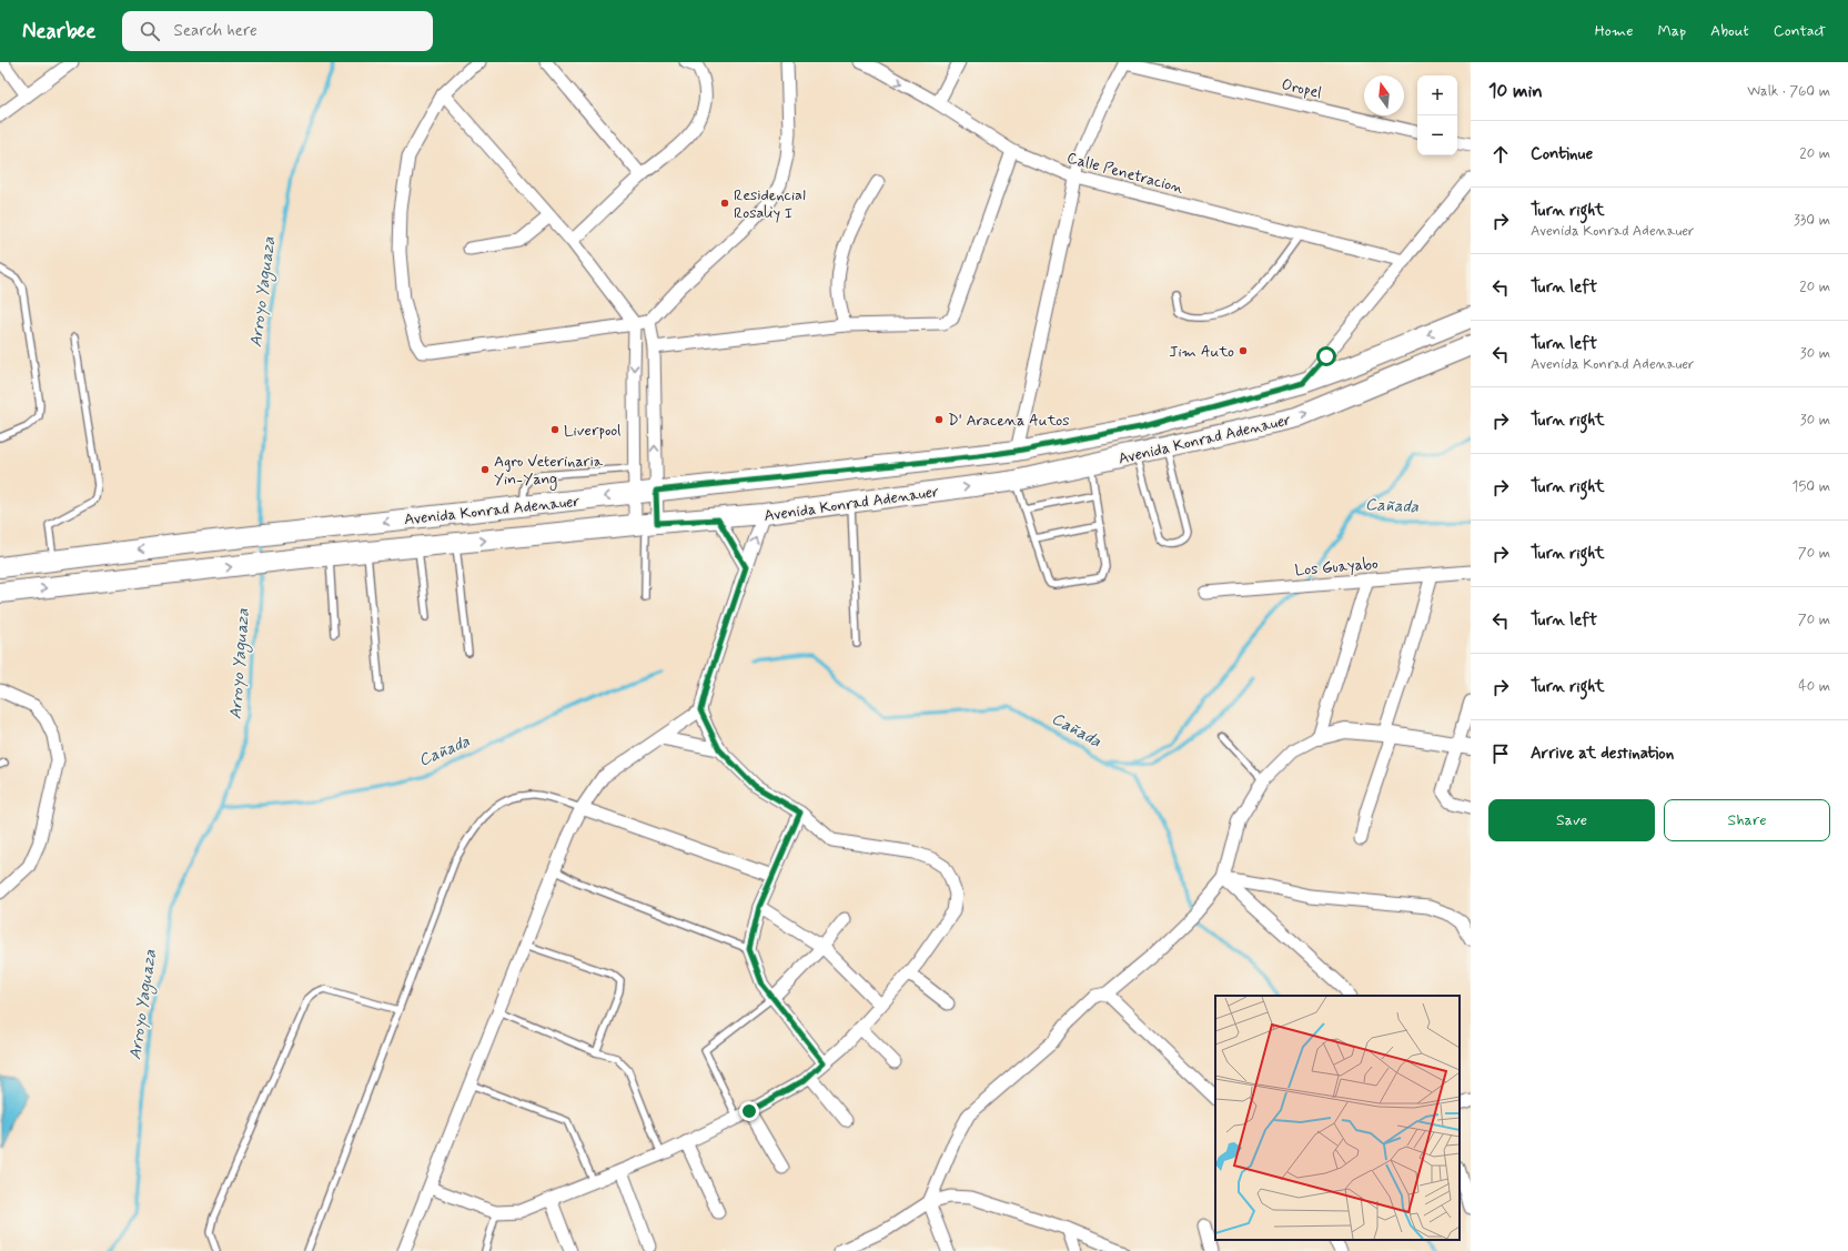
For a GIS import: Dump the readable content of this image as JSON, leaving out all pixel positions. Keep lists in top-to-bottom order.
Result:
{
  "streets": {
    "main road": ["Avenida Konrad Adenauer"],
    "street": ["Oropel", "Calle Penetracion", "Los Guayabo"]
  },
  "water": ["Arroyo Yaguaza", "Cañada"],
  "places": [
    "Residencial Rosaliy I",
    "Jim Auto",
    "D' Aracena Autos",
    "Liverpool",
    "Agro Veterinaria Yin-Yang"
  ],
  "north": "top",
  "page": {
    "header": "Nearbee",
    "search": "Search here",
    "nav": [
      "Home",
      "Map",
      "About",
      "Contact"
    ],
    "heading": ["10 min", "Walk · 760 m"],
    "map_buttons": ["+", "−"],
    "list": [
      ["Continue", "20 m"],
      ["Turn right", "Avenida Konrad Adenauer", "330 m"],
      ["Turn left", "20 m"],
      ["Turn left", "Avenida Konrad Adenauer", "30 m"],
      ["Turn right", "30 m"],
      ["Turn right", "150 m"],
      ["Turn right", "70 m"],
      ["Turn left", "70 m"],
      ["Turn right", "40 m"],
      "Arrive at destination"
    ],
    "buttons": ["Save", "Share"]
  }
}
